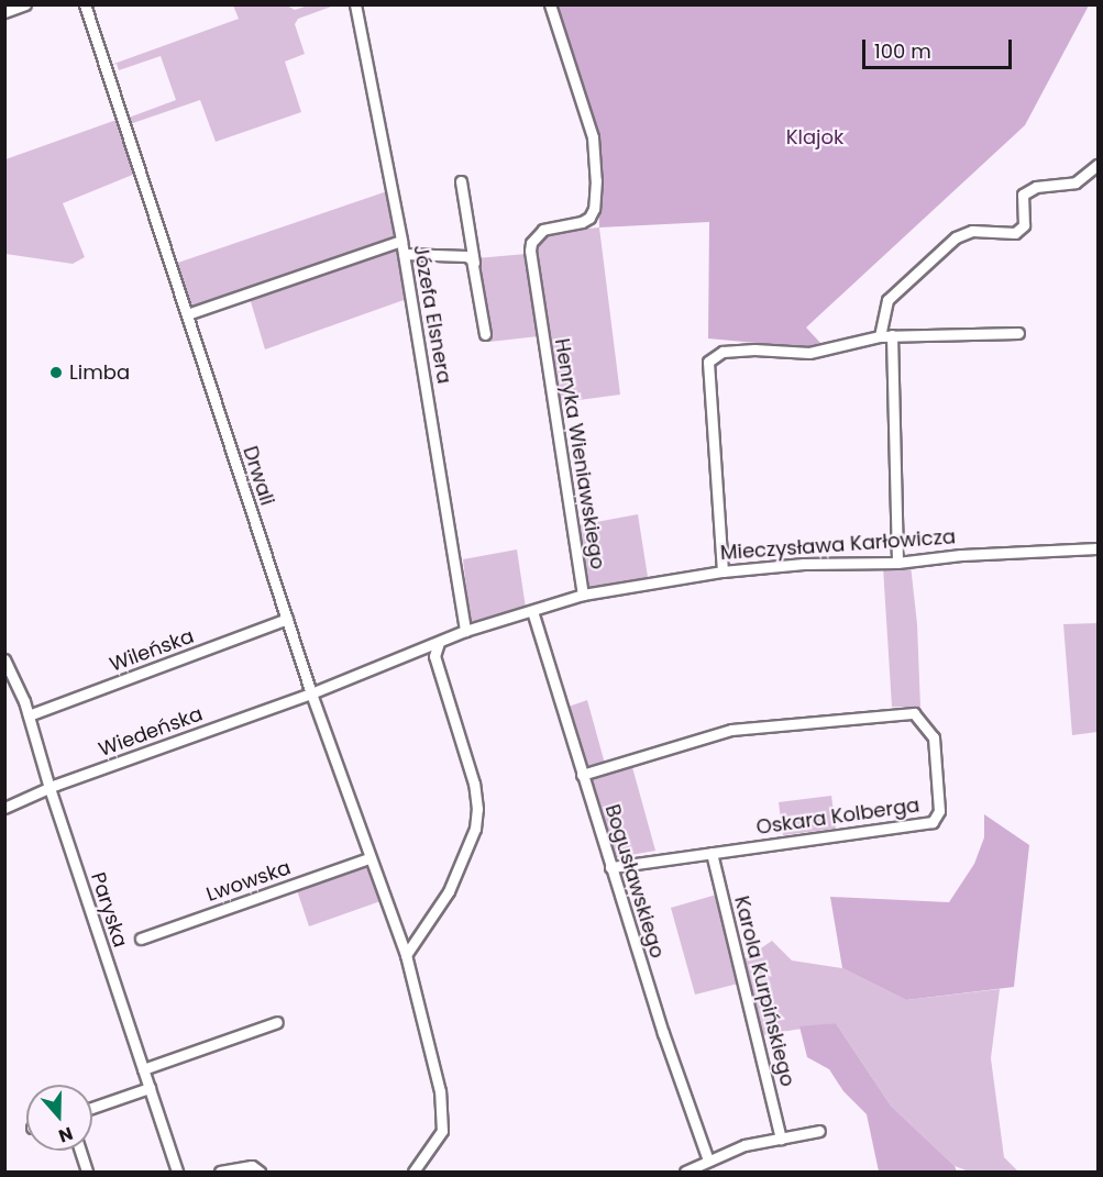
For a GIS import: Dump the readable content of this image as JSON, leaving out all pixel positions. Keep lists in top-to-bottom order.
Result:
{
  "streets": {
    "street": [
      "Józefa Elsnera",
      "Henryka Wieniawskiego",
      "Drwali",
      "Mieczysława Karłowicza",
      "Wileńska",
      "Wiedeńska",
      "Oskara Kolberga",
      "Lwowska",
      "Bogusławskiego",
      "Paryska",
      "Karola Kurpińskiego"
    ]
  },
  "crossings": [
    ["Józefa Elsnera", "Henryka Wieniawskiego"],
    ["Henryka Wieniawskiego", "Mieczysława Karłowicza"],
    ["Henryka Wieniawskiego", "Wiedeńska"],
    ["Henryka Wieniawskiego", "Bogusławskiego"],
    ["Drwali", "Wileńska"],
    ["Drwali", "Wiedeńska"],
    ["Drwali", "Lwowska"],
    ["Wileńska", "Paryska"],
    ["Wiedeńska", "Paryska"],
    ["Oskara Kolberga", "Bogusławskiego"],
    ["Oskara Kolberga", "Karola Kurpińskiego"]
  ],
  "parks": ["Klajok"],
  "places": ["Limba"],
  "scale_bar": "100 m",
  "north": "bottom"
}
